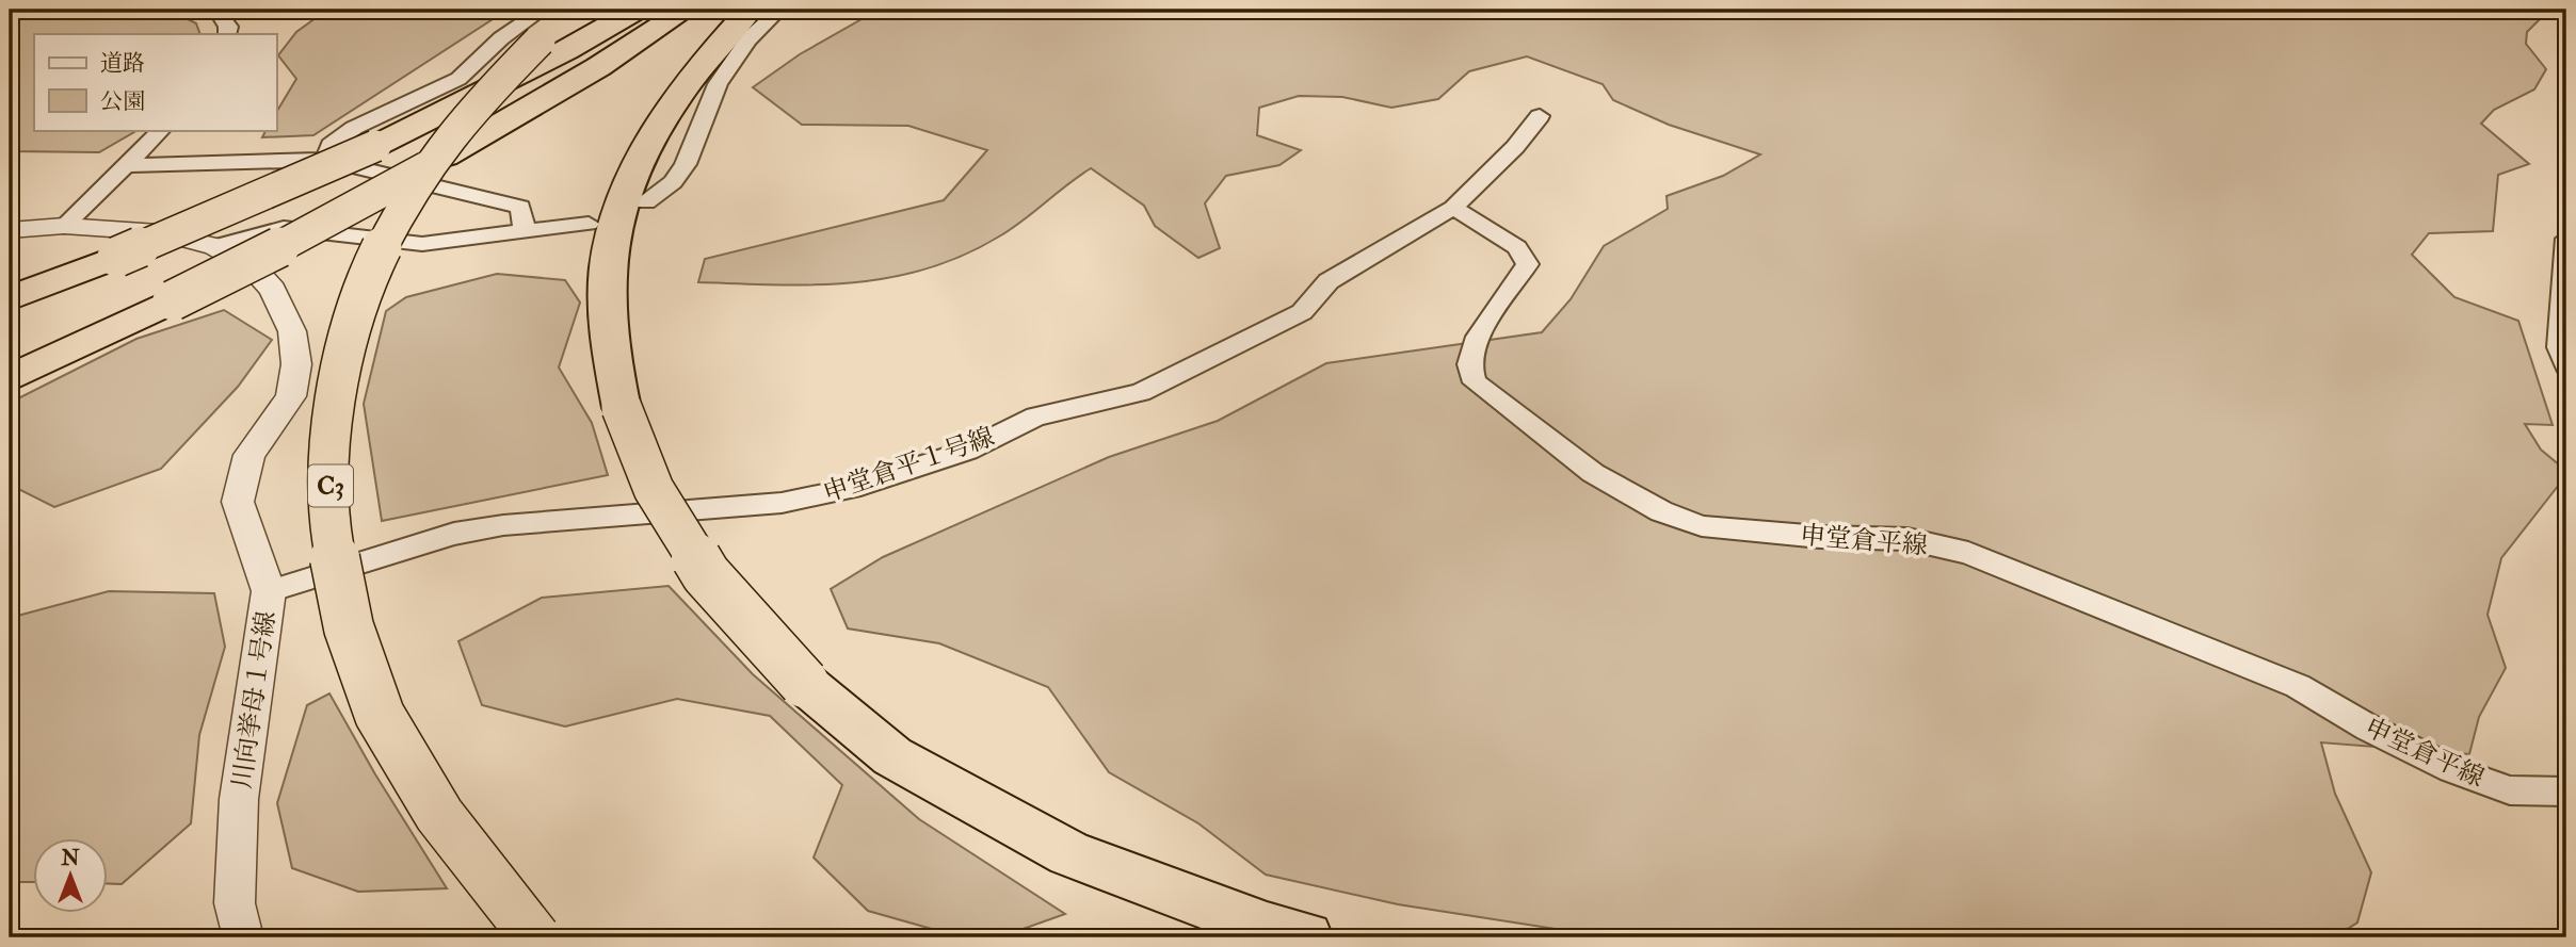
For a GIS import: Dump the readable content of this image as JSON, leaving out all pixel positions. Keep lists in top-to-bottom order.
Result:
{
  "streets": {
    "highway": ["C3"],
    "street": ["申堂倉平１号線", "申堂倉平線", "川向挙母１号線"]
  },
  "crossings": [
    ["申堂倉平１号線", "申堂倉平線"],
    ["申堂倉平１号線", "川向挙母１号線"]
  ],
  "legend": ["道路", "公園"],
  "north": "top"
}
